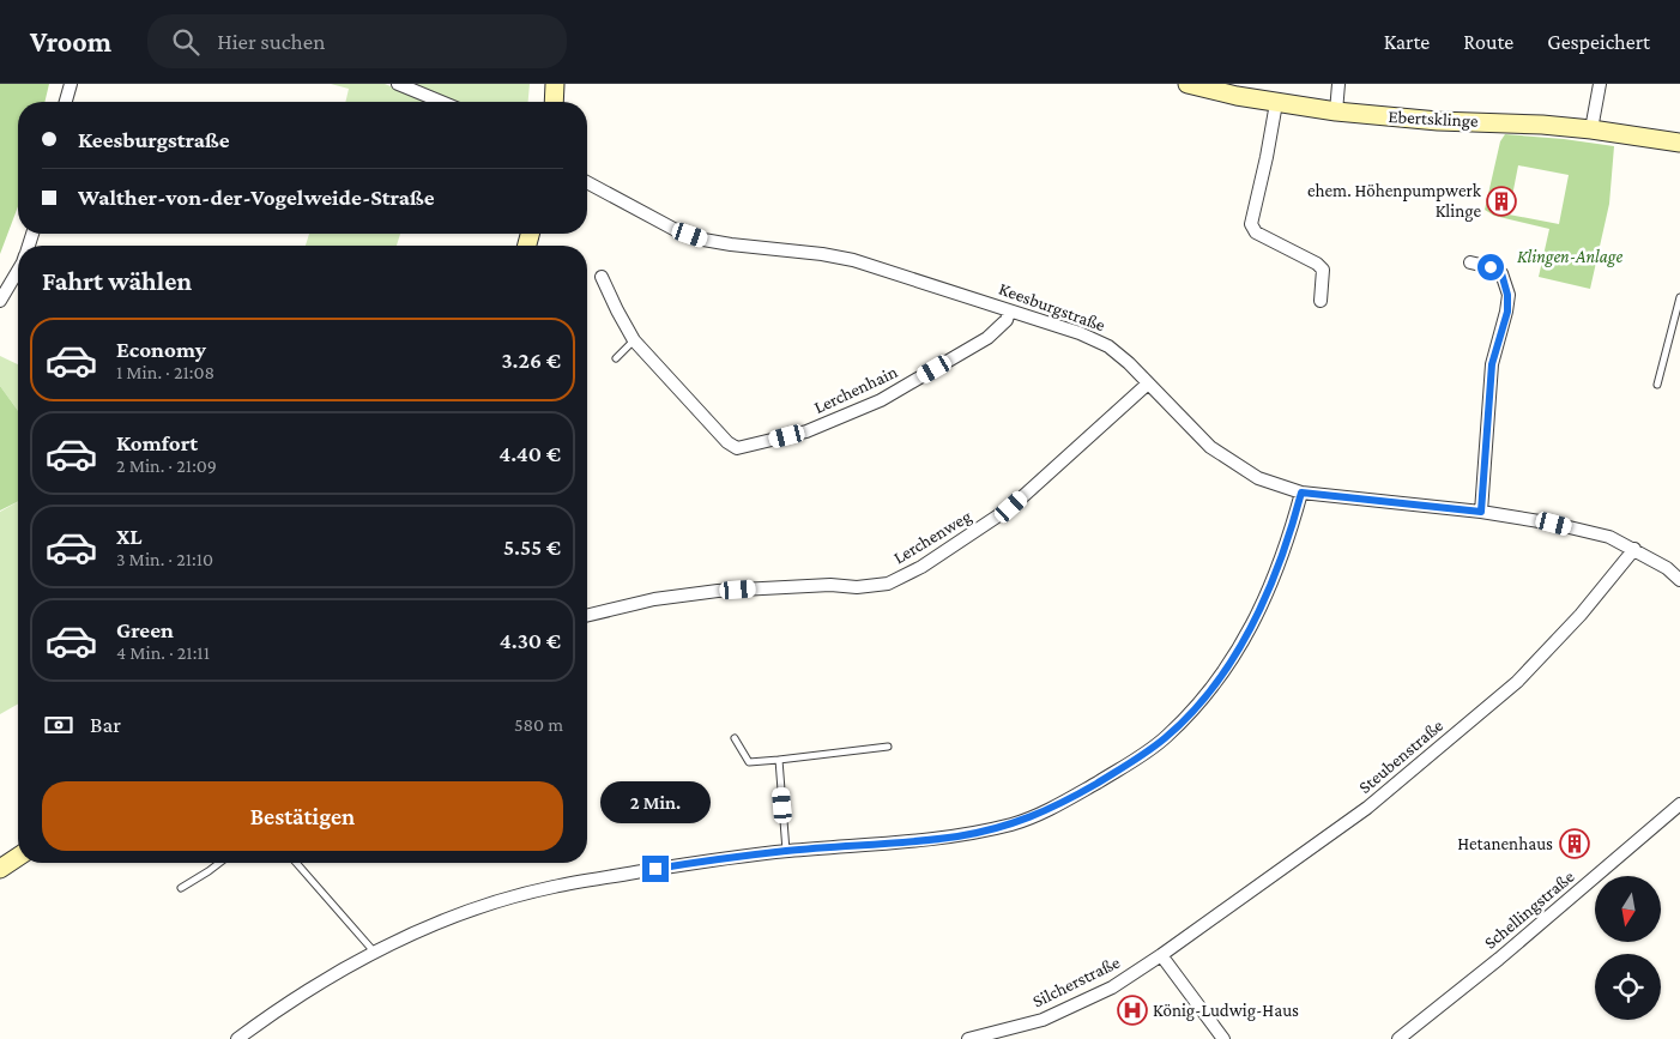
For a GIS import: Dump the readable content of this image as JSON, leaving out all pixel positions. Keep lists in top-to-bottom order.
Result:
{
  "streets": {
    "street": [
      "Ebertsklinge",
      "Keesburgstraße",
      "Lerchenhain",
      "Lerchenweg",
      "Steubenstraße",
      "Schellingstraße",
      "Silcherstraße"
    ]
  },
  "crossings": [
    ["Keesburgstraße", "Lerchenhain"],
    ["Keesburgstraße", "Lerchenweg"],
    ["Keesburgstraße", "Steubenstraße"],
    ["Steubenstraße", "Silcherstraße"]
  ],
  "parks": ["Klingen-Anlage"],
  "places": {
    "building": ["ehem. Höhenpumpwerk Klinge", "Hetanenhaus"],
    "hospital": ["König-Ludwig-Haus"]
  },
  "north": "bottom",
  "page": {
    "header": "Vroom",
    "search": "Hier suchen",
    "nav": ["Karte", "Route", "Gespeichert"],
    "banner": ["Keesburgstraße", "Walther-von-der-Vogelweide-Straße"],
    "heading": "Fahrt wählen",
    "list": [
      {
        "name": "Economy",
        "note": "1 Min. · 21:08",
        "value": "3.26 €"
      },
      {
        "name": "Komfort",
        "note": "2 Min. · 21:09",
        "value": "4.40 €"
      },
      {
        "name": "XL",
        "note": "3 Min. · 21:10",
        "value": "5.55 €"
      },
      {
        "name": "Green",
        "note": "4 Min. · 21:11",
        "value": "4.30 €"
      }
    ],
    "pay": ["Bar", "580 m"],
    "buttons": "Bestätigen",
    "bubble": "2 Min."
  }
}
